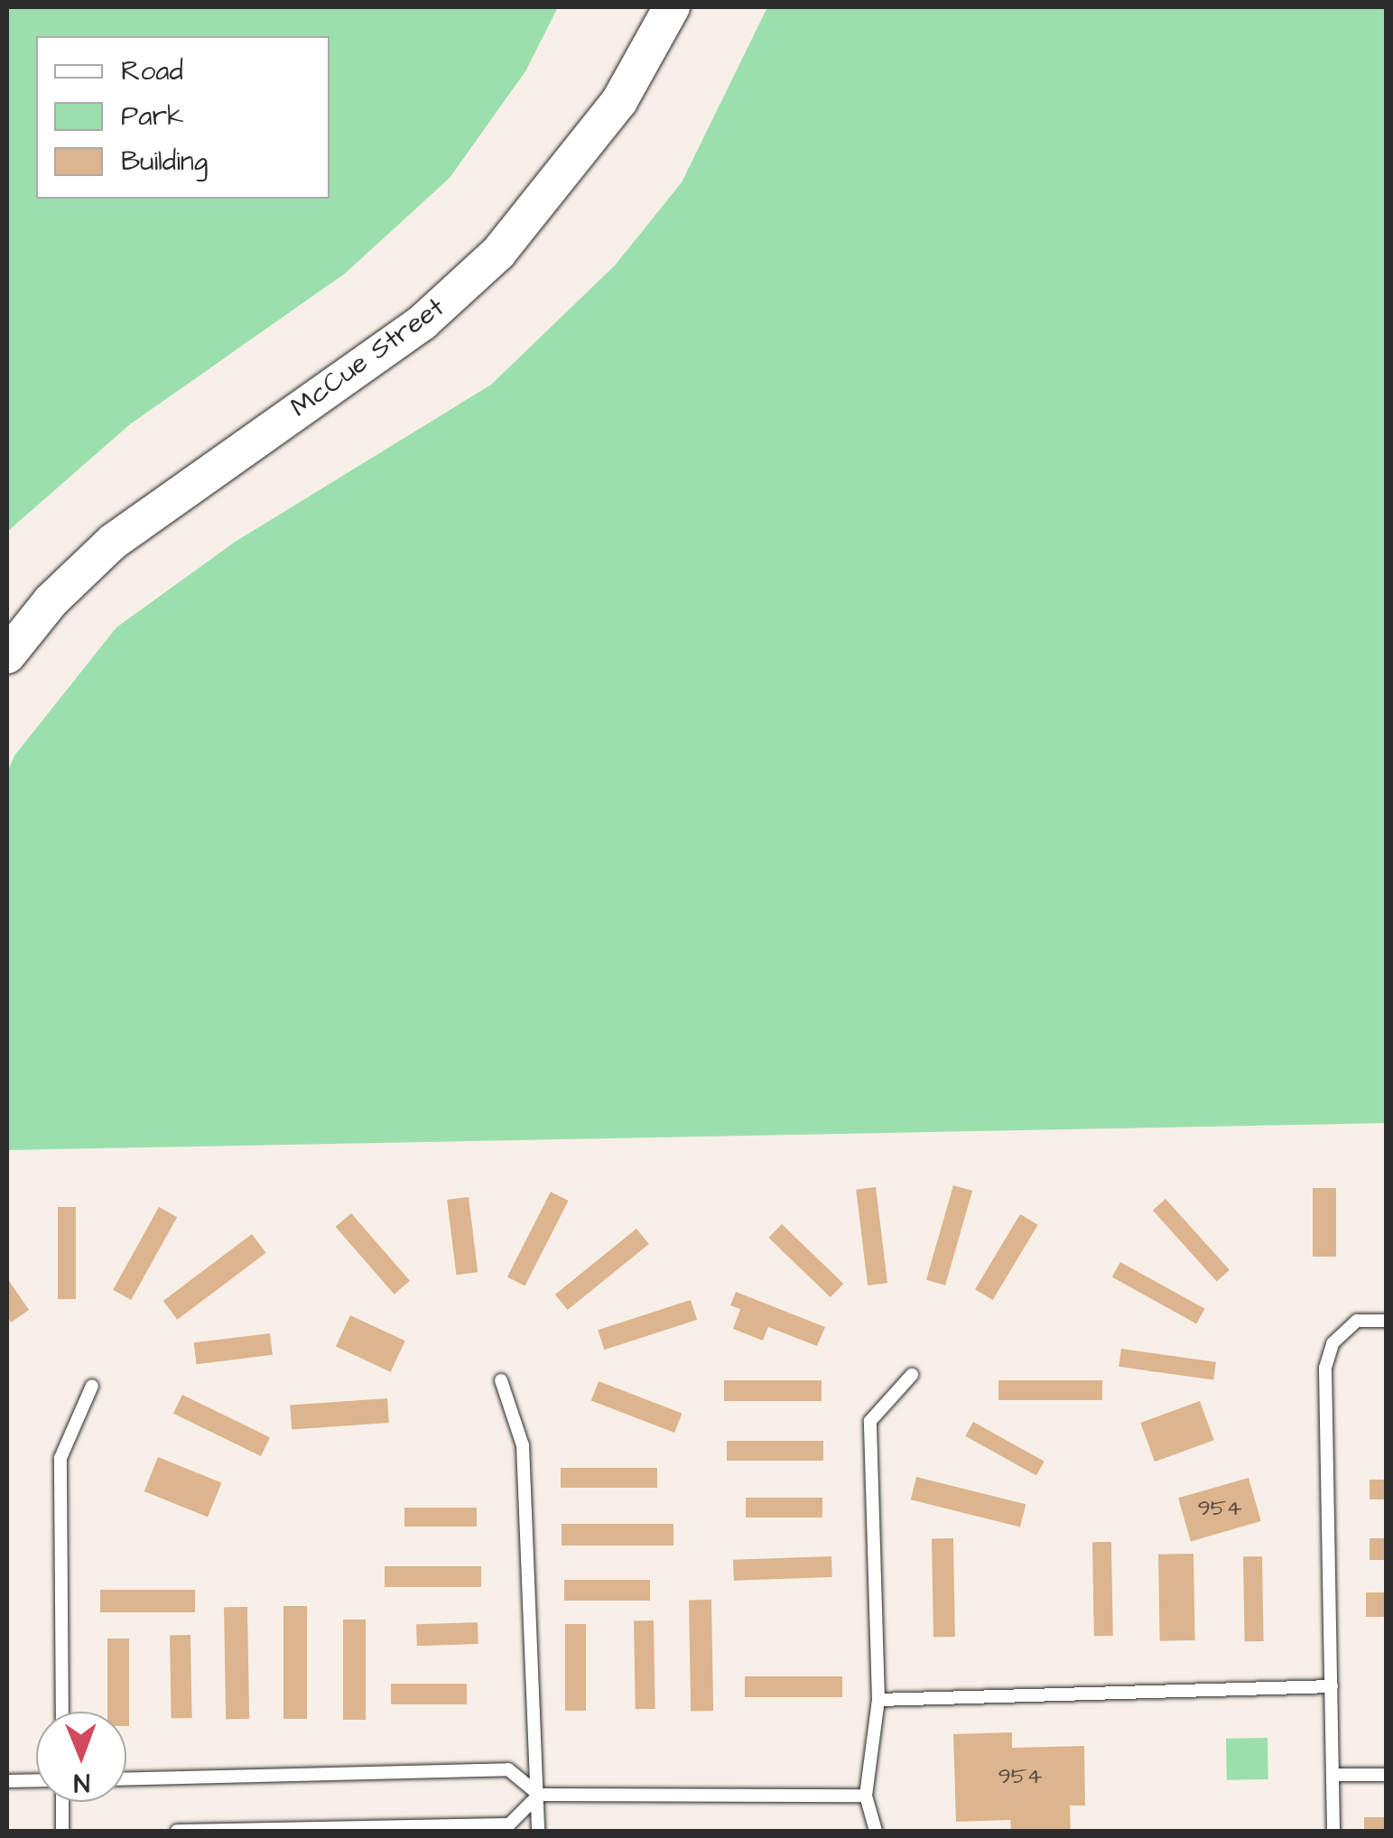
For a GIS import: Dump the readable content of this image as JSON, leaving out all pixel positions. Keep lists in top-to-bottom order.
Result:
{
  "streets": {
    "main road": ["McCue Street"]
  },
  "house_numbers": ["954", "954"],
  "legend": ["Road", "Park", "Building"],
  "north": "bottom"
}
